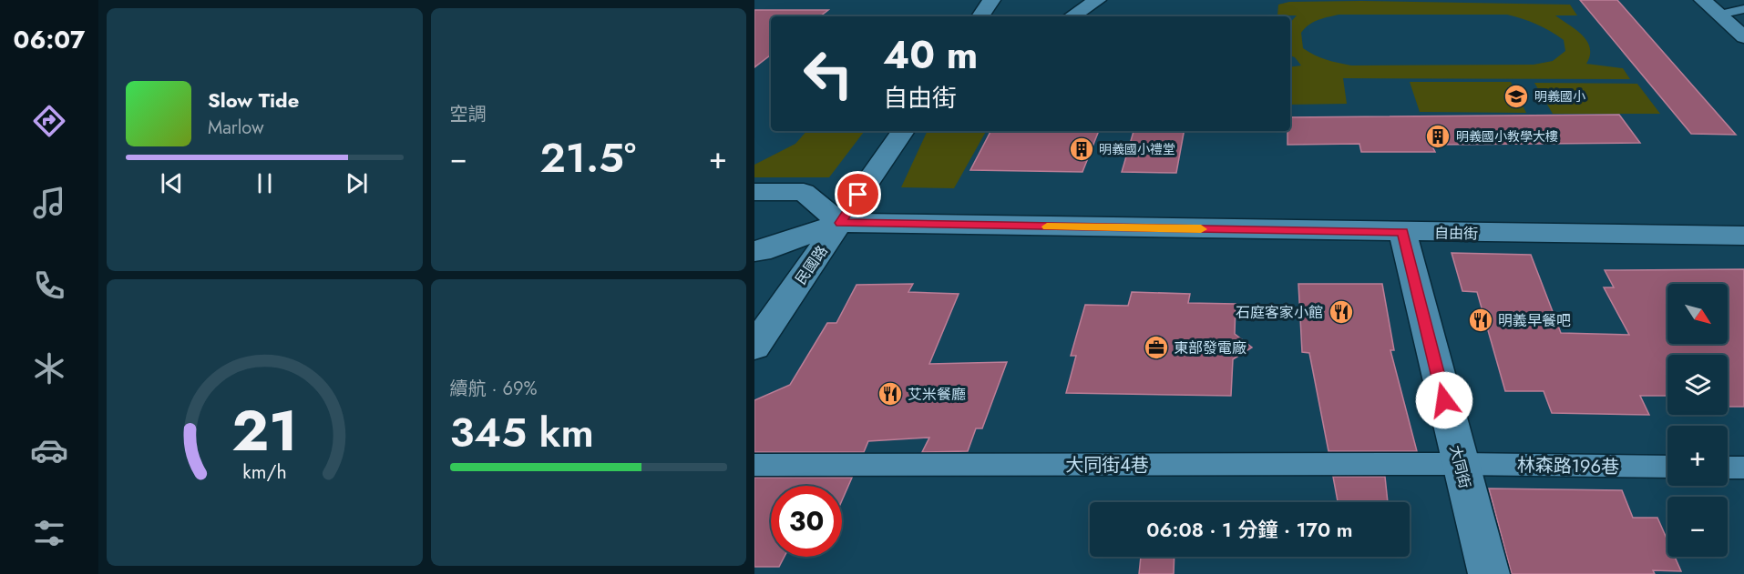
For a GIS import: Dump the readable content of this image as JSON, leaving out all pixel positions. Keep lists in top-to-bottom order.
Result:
{
  "streets": {
    "street": ["自由街", "民國路", "大同街"],
    "lane": ["大同街4巷", "林森路196巷"]
  },
  "crossings": [
    ["自由街", "民國路"],
    ["自由街", "大同街"],
    ["大同街4巷", "林森路196巷"],
    ["大同街4巷", "大同街"],
    ["林森路196巷", "大同街"]
  ],
  "places": {
    "school or university": ["明義國小"],
    "building": ["明義國小教學大樓", "明義國小禮堂"],
    "restaurant": ["石庭客家小館", "明義早餐吧", "艾米餐廳"],
    "office": ["東部發電廠"]
  },
  "north": "bottom right",
  "page": {
    "tabs": "06:07",
    "tile": [
      "空調",
      ["續航 · 69%", "345 km"]
    ],
    "turn": ["40 m", "自由街"],
    "song": ["Slow Tide", "Marlow"],
    "heat": ["−", "21.5°", "+"],
    "map_buttons": ["+", "−"],
    "limit": "30",
    "trip": "06:08 · 1 分鐘 · 170 m",
    "gauge": ["21", "km/h"]
  }
}
